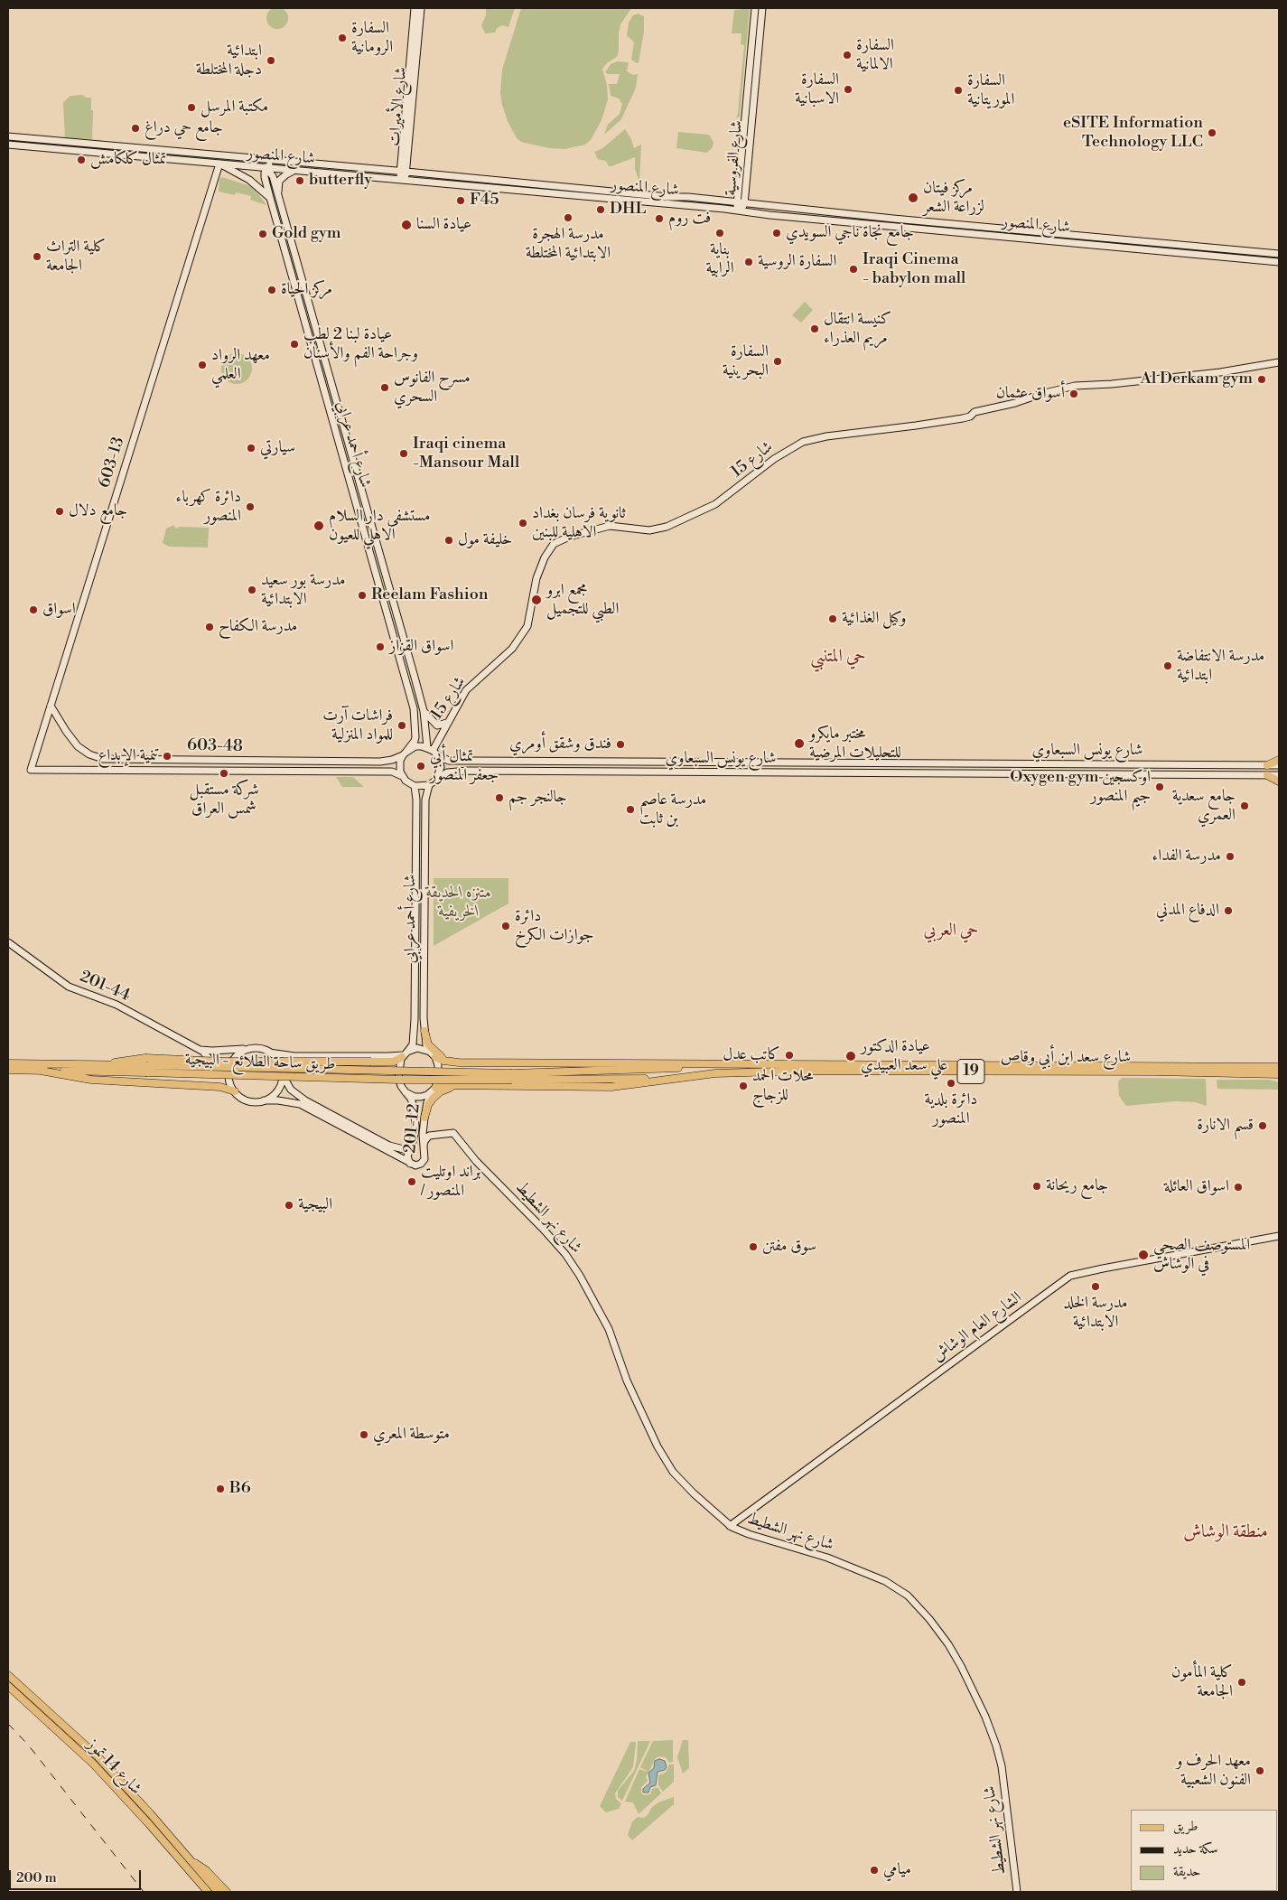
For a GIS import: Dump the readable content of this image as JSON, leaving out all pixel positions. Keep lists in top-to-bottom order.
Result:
{
  "streets": {
    "main road": [
      "شارع الأميرات",
      "شارع المنصور",
      "شارع الفروسية",
      "شارع أحمد عرابي",
      "شارع 15",
      "603-13",
      "603-48",
      "شارع يونس السبعاوي",
      "201-44",
      "شارع سعد ابن أبي وقاص",
      "طريق ساحة الطلائع - البيجية",
      "19",
      "201-12",
      "شارع نهر الشطيط",
      "الشارع العام الوشاش",
      "شارع 14 تموز"
    ]
  },
  "crossings": [
    ["شارع الأميرات", "شارع المنصور"],
    ["شارع المنصور", "شارع الفروسية"],
    ["شارع المنصور", "شارع أحمد عرابي"],
    ["شارع المنصور", "603-13"],
    ["شارع أحمد عرابي", "شارع 15"],
    ["شارع أحمد عرابي", "603-48"],
    ["شارع أحمد عرابي", "شارع يونس السبعاوي"],
    ["شارع أحمد عرابي", "201-12"],
    ["شارع 15", "603-48"],
    ["شارع 15", "شارع يونس السبعاوي"],
    ["603-13", "603-48"],
    ["603-48", "شارع يونس السبعاوي"],
    ["شارع نهر الشطيط", "الشارع العام الوشاش"]
  ],
  "districts": ["حي المتنبي", "حي العربي", "منطقة الوشاش"],
  "parks": ["متنزه الحديقة الخريفية"],
  "places": [
    "السفارة الرومانية",
    "السفارة الالمانية",
    "ابتدائية دجلة المختلطة",
    "السفارة الاسبانية",
    "السفارة الموريتانية",
    "مكتبة المرسل",
    "جامع حي دراغ",
    "eSITE Information Technology LLC",
    "تمثال كلكامش",
    "butterfly",
    "مركز فيتان لزراعة الشعر",
    "F45",
    "DHL",
    "مدرسة الهجرة الابتدائية المختلطة",
    "فت روم",
    "عيادة السنا",
    "بناية الرابية",
    "جامع نجاة ناجي السويدي",
    "Gold gym",
    "كلية التراث الجامعة",
    "السفارة الروسية",
    "Iraqi Cinema - babylon mall",
    "مركز الحياة",
    "كنيسة انتقال مريم العذراء",
    "عيادة لبنا 2 لطب وجراحة الفم والأسنان",
    "السفارة البحرينية",
    "معهد الرواد العلمي",
    "Al Derkam gym",
    "مسرح الفانوس السحري",
    "أسواق عثمان",
    "سيارتي",
    "Iraqi cinema -Mansour Mall",
    "دائرة كهرباء المنصور",
    "جامع دلال",
    "ثانوية فرسان بغداد الاهلية للبنين",
    "مستشفى دار السلام الاهلي للعيون",
    "خليفة مول",
    "مدرسة بور سعيد الابتدائية",
    "Reelam Fashion",
    "مجمع ابرو الطبي للتجميل",
    "اسواق",
    "وكيل الغذائية",
    "مدرسة الكفاح",
    "اسواق القزاز",
    "مدرسة الانتفاضة ابتدائية",
    "فراشات آرت للمواد المنزلية",
    "مختبر مايكرو للتحليلات المرضية",
    "فندق وشقق أومري",
    "تنمية الإبداع",
    "تمثال أبي جعفر المنصور",
    "شركة مستقبل شمس العراق",
    "Oxygen gym اوكسجين جيم المنصور",
    "جالنجر جم",
    "جامع سعدية العمري",
    "مدرسة عاصم بن ثابت",
    "مدرسة الفداء",
    "الدفاع المدني",
    "دائرة جوازات الكرخ",
    "كاتب عدل",
    "عيادة الدكتور علي سعد العبيدي",
    "دائرة بلدية المنصور",
    "محلات الحمد للزجاج",
    "قسم الانارة",
    "براند اوتليت / المنصور",
    "جامع ريحانة",
    "اسواق العائلة",
    "البيجية",
    "سوق مفتن",
    "المستوصف الصحي في الوشاش",
    "مدرسة الخلد الابتدائية",
    "متوسطة المعري",
    "B6",
    "كلية المأمون الجامعة",
    "معهد الحرف و الفنون الشعبية",
    "ميامي"
  ],
  "legend": ["طريق", "سكة حديد", "حديقة"],
  "scale_bar": "200 m"
}
